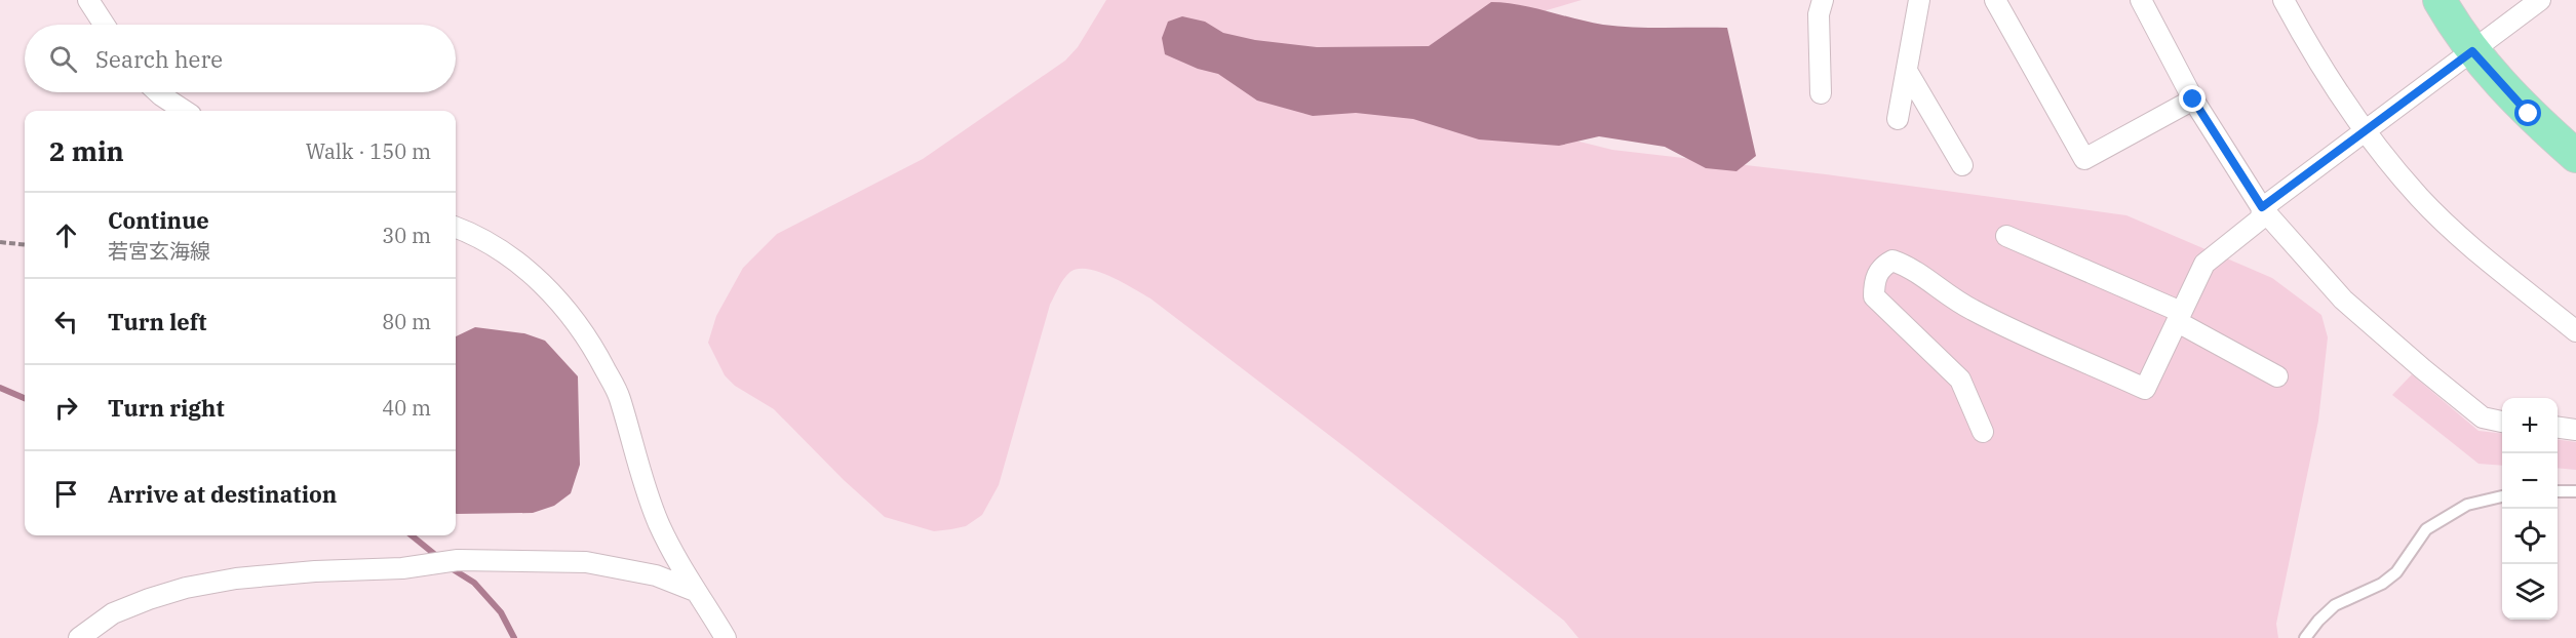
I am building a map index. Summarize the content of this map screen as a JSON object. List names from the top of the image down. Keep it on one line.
{"page":{"search":"Search here","heading":["2 min","Walk · 150 m"],"list":[["Continue","若宮玄海線","30 m"],["Turn left","80 m"],["Turn right","40 m"],"Arrive at destination"],"map_buttons":["+","−"]}}
